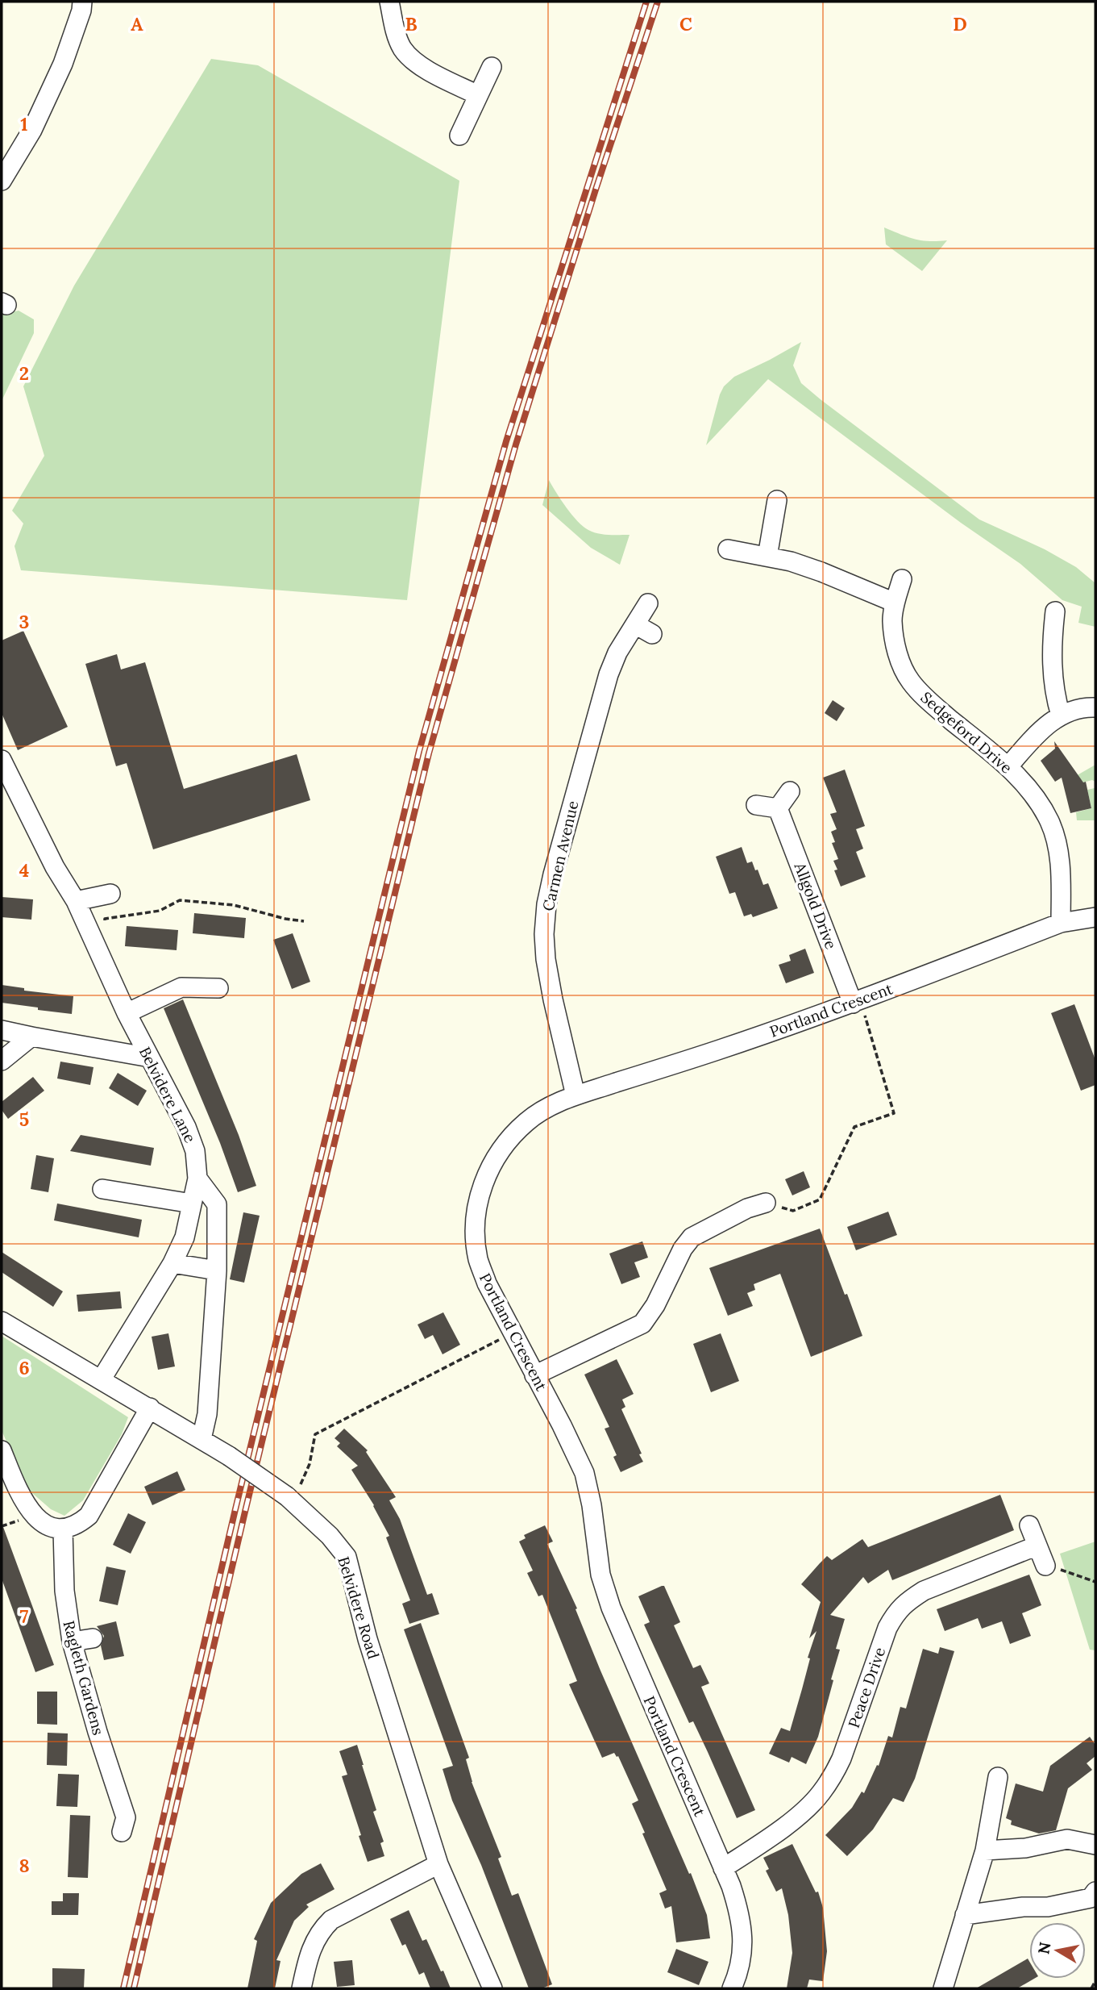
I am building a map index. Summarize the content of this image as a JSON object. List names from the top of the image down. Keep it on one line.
{"streets":{"street":["Sedgeford Drive","Carmen Avenue","Allgold Drive","Portland Crescent","Belvidere Lane","Belvidere Road","Ragleth Gardens","Peace Drive"]},"crossings":[["Sedgeford Drive","Portland Crescent"],["Carmen Avenue","Portland Crescent"],["Allgold Drive","Portland Crescent"],["Portland Crescent","Peace Drive"],["Belvidere Lane","Belvidere Road"]],"north":"left","grid":{"columns":["A","B","C","D"],"rows":["1","2","3","4","5","6","7","8"]}}
